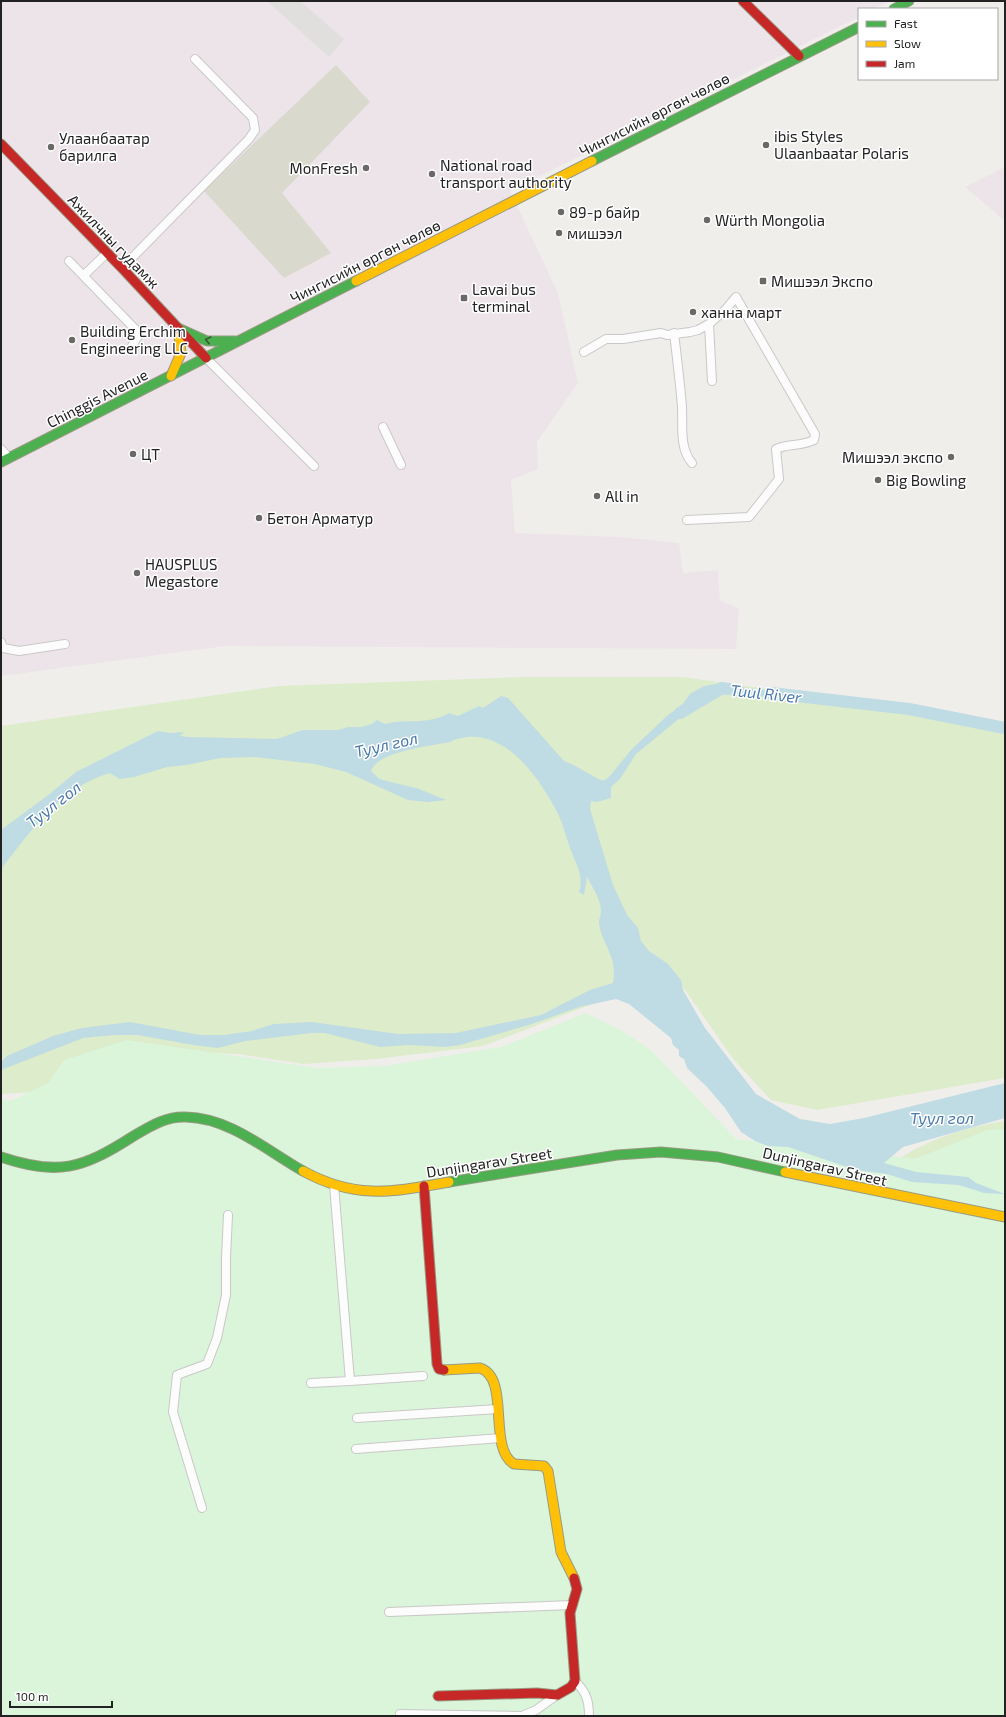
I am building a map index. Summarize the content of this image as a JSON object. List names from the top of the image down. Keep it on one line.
{"streets":{"main road":["Чингисийн өргөн чөлөө","Ажилчны гудамж","Chinggis Avenue","Dunjingarav Street"]},"crossings":[["Чингисийн өргөн чөлөө","Ажилчны гудамж"],["Чингисийн өргөн чөлөө","Chinggis Avenue"],["Ажилчны гудамж","Chinggis Avenue"]],"water":["Tuul River","Туул гол"],"places":{"other":["ibis Styles Ulaanbaatar Polaris","Улаанбаатар барилга","MonFresh","National road transport authority","89-р байр","Würth Mongolia","мишээл","ханна март","Building Erchim Engineering LLC","ЦТ","Мишээл экспо","Big Bowling","All in","Бетон Арматур","HAUSPLUS Megastore"],"transit":["Мишээл Экспо","Lavai bus terminal"]},"legend":["Fast","Slow","Jam"],"scale_bar":"100 m"}
